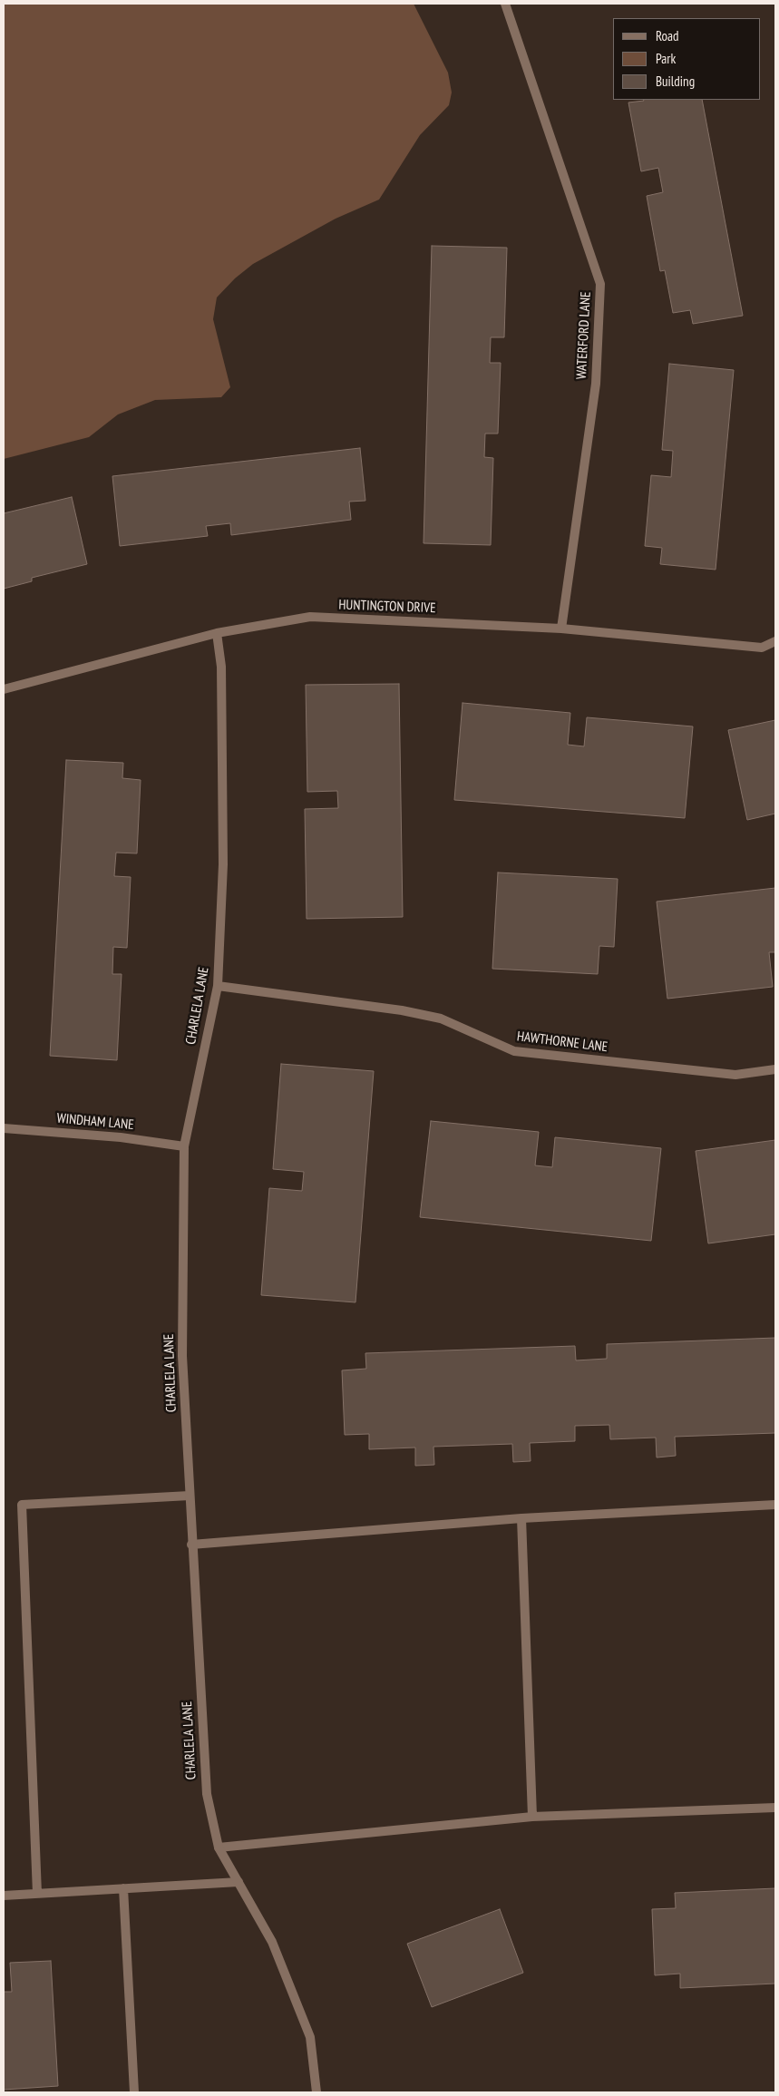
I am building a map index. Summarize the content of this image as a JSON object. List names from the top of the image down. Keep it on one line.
{"streets":{"street":["WATERFORD LANE","HUNTINGTON DRIVE","CHARLELA LANE","HAWTHORNE LANE","WINDHAM LANE"]},"crossings":[["WATERFORD LANE","HUNTINGTON DRIVE"],["HUNTINGTON DRIVE","CHARLELA LANE"],["CHARLELA LANE","HAWTHORNE LANE"],["CHARLELA LANE","WINDHAM LANE"]],"legend":["Road","Park","Building"]}
